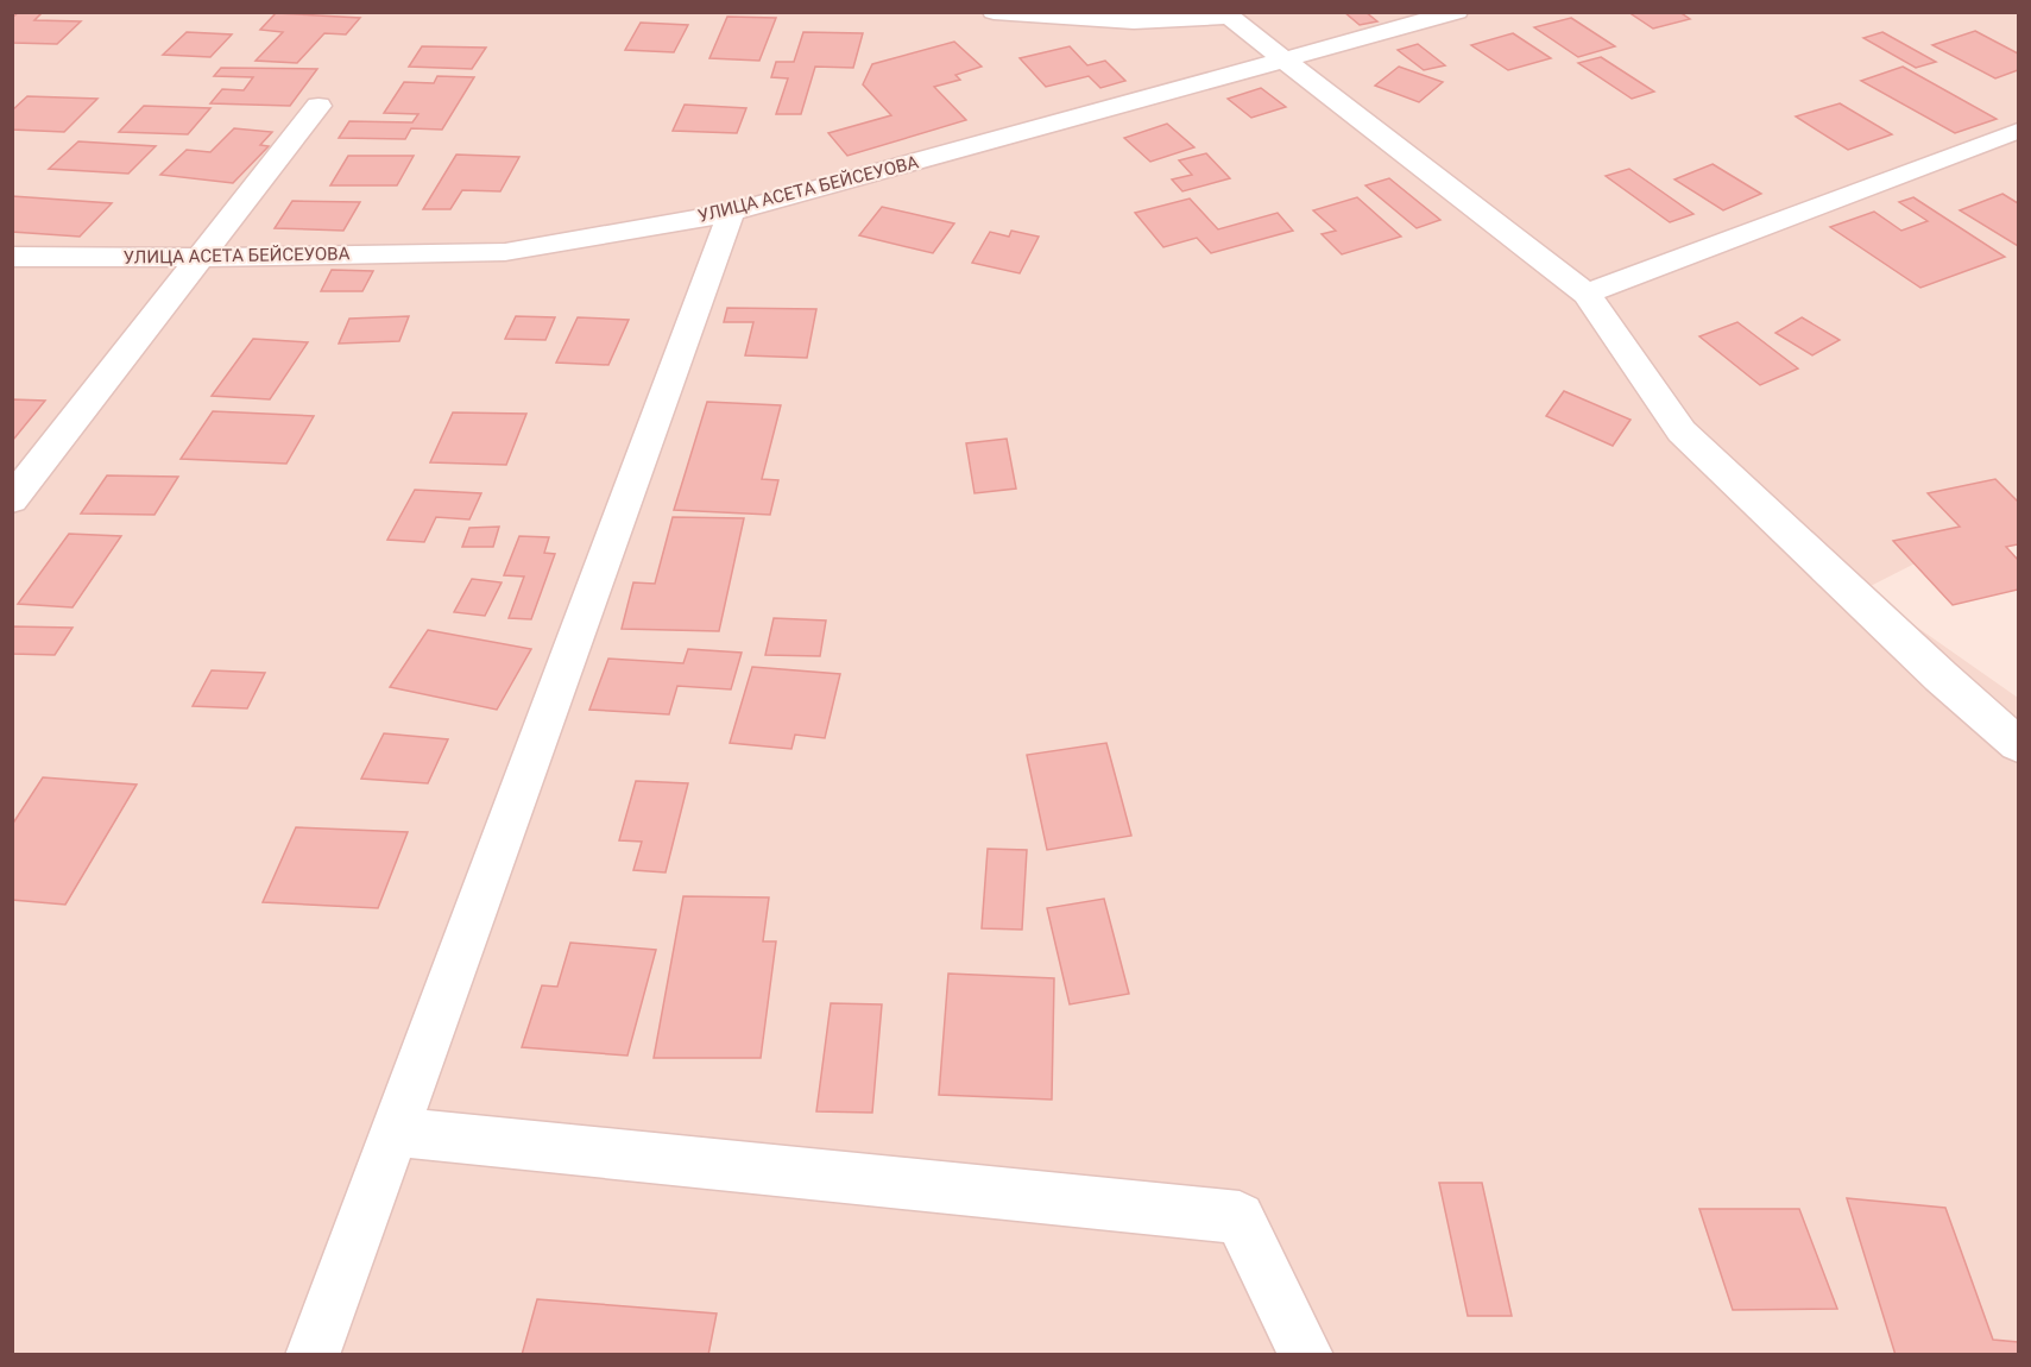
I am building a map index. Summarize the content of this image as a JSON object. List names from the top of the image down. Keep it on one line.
{"streets":{"street":["УЛИЦА АСЕТА БЕЙСЕУОВА"]}}
